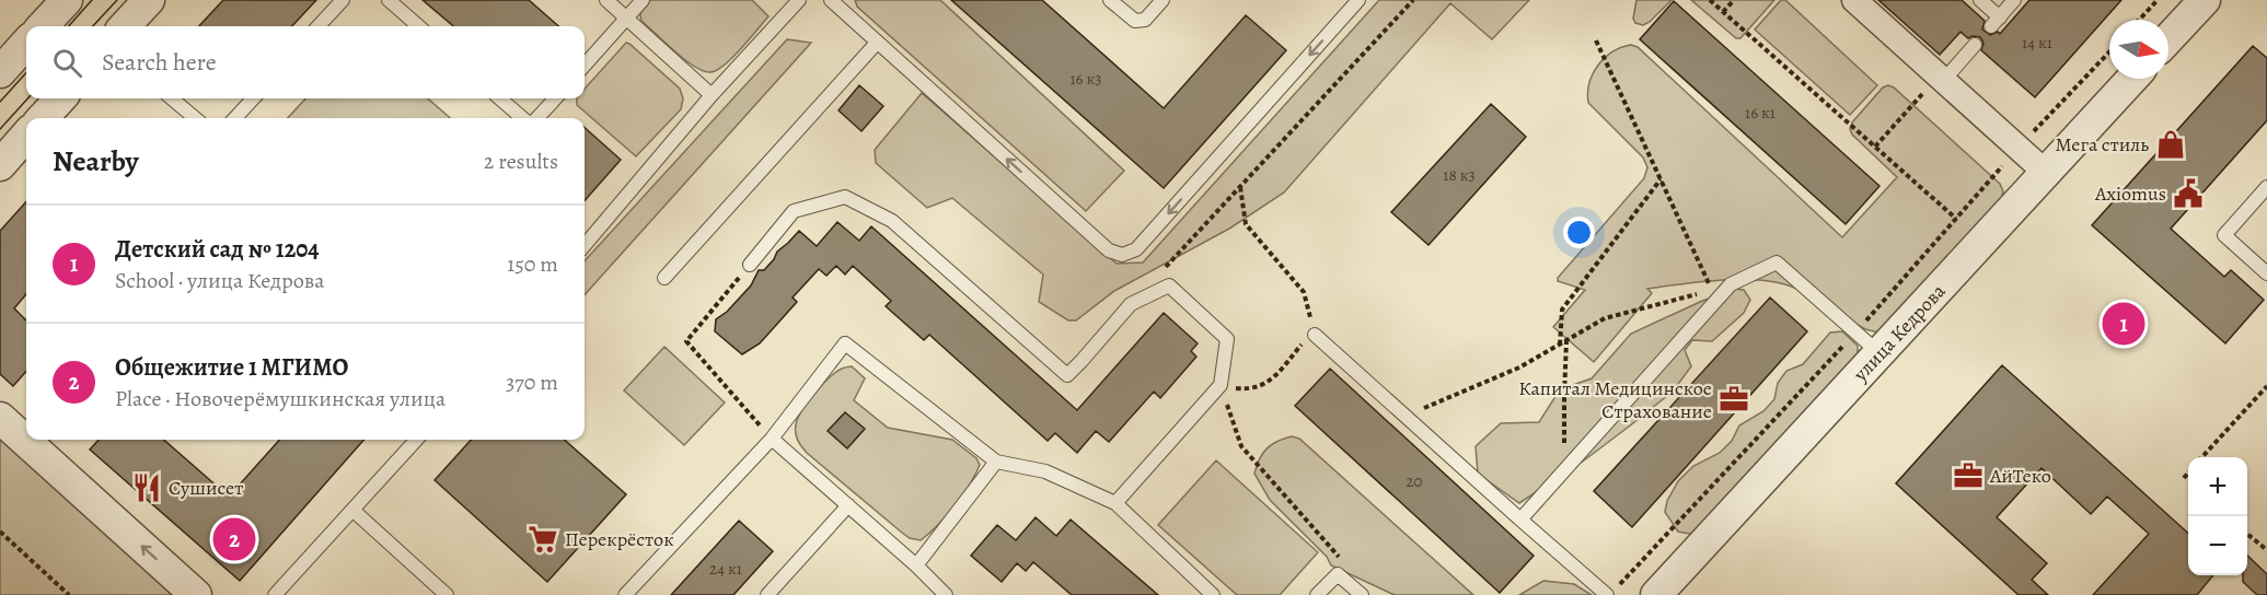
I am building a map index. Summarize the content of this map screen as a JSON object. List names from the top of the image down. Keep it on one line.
{"streets":{"street":["улица Кедрова"]},"places":{"shop":["Мега стиль"],"public building":["Axiomus"],"office":["Капитал Медицинское Страхование","АйТеко"],"restaurant":["Сушисет"],"supermarket":["Перекрёсток"]},"house_numbers":["14 к1","16 к3","16 к1","18 к3","20","24 к1"],"north":"right","page":{"search":"Search here","heading":["Nearby","2 results"],"list":[{"mark":"1","name":"Детский сад № 1204","note":"School · улица Кедрова","value":"150 m"},{"mark":"2","name":"Общежитие 1 МГИМО","note":"Place · Новочерёмушкинская улица","value":"370 m"}],"pins":["1","2"],"map_buttons":["+","−"]}}
